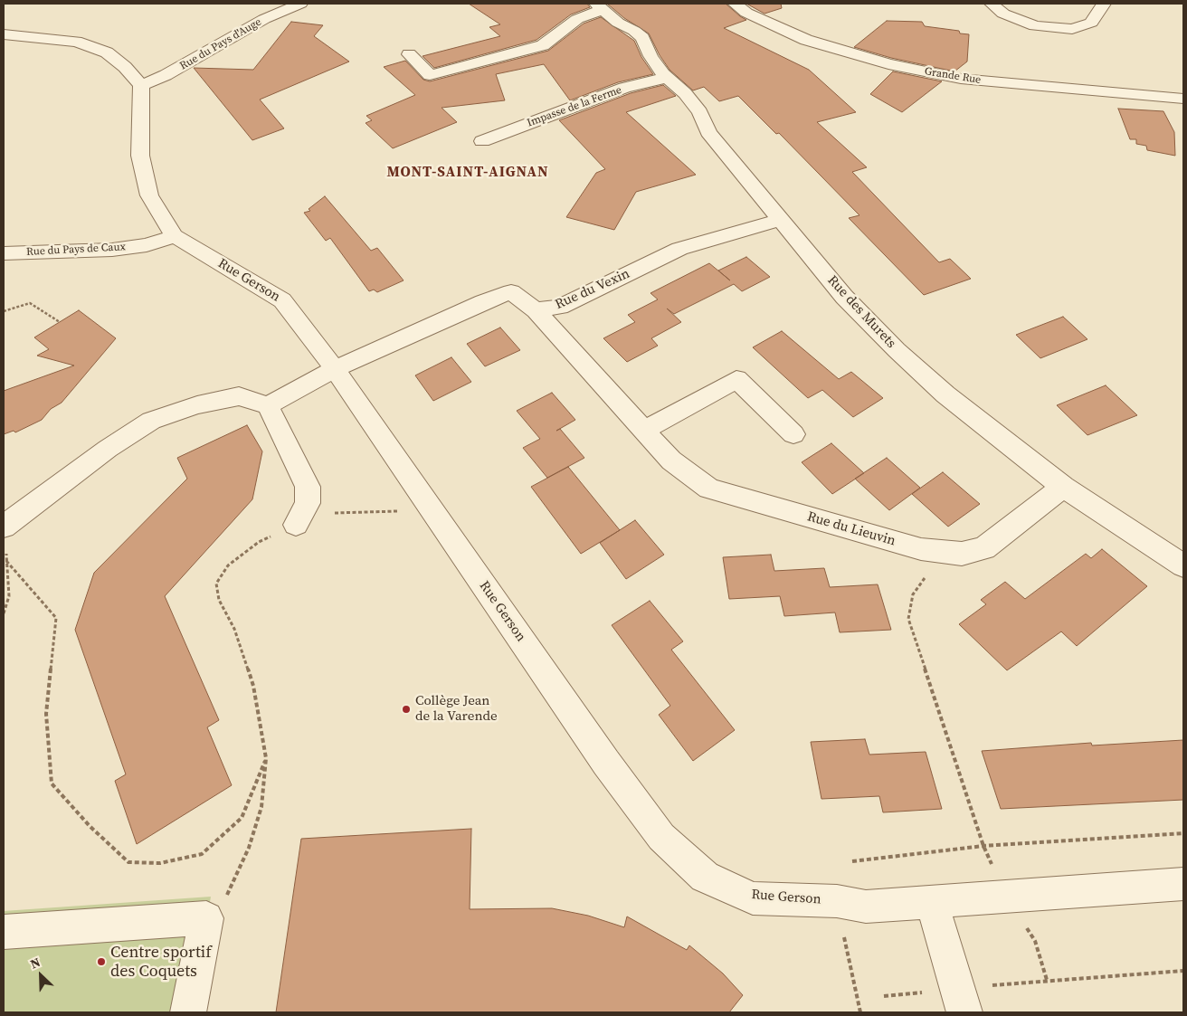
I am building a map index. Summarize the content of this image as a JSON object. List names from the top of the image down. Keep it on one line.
{"streets":{"street":["Rue du Pays d'Auge","Grande Rue","Impasse de la Ferme","Rue du Pays de Caux","Rue Gerson","Rue du Vexin","Rue des Murets","Rue du Lieuvin"]},"crossings":[["Rue du Pays d'Auge","Rue Gerson"],["Impasse de la Ferme","Rue des Murets"],["Rue du Pays de Caux","Rue Gerson"],["Rue du Vexin","Rue des Murets"],["Rue du Vexin","Rue du Lieuvin"],["Rue des Murets","Rue du Lieuvin"]],"districts":["MONT-SAINT-AIGNAN"],"places":["Collège Jean de la Varende","Centre sportif des Coquets"],"north":"top left"}
